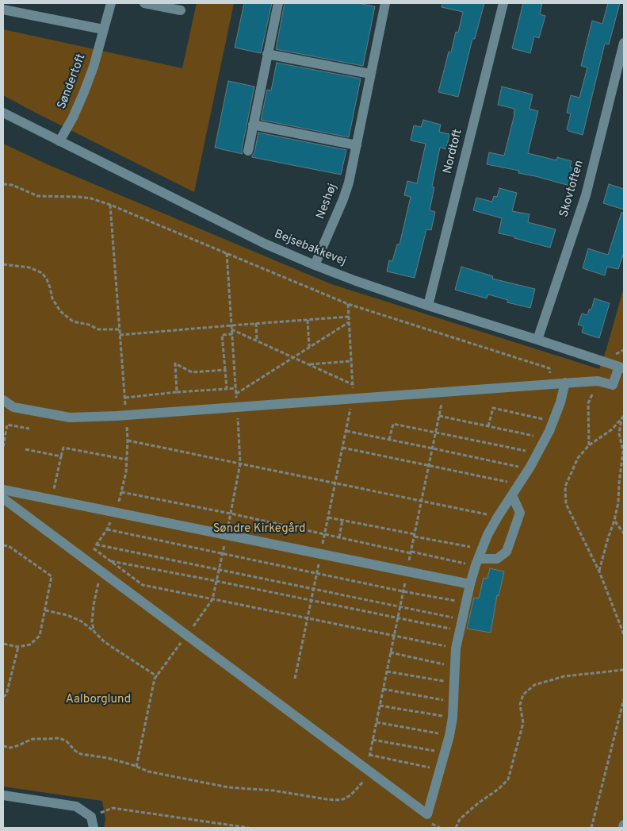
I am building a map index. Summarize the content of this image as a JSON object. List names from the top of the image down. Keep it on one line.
{"streets":{"street":["Søndertoft","Nordtoft","Skovtoften","Neshøj","Bejsebakkevej"]},"crossings":[["Søndertoft","Bejsebakkevej"],["Nordtoft","Bejsebakkevej"],["Skovtoften","Bejsebakkevej"],["Neshøj","Bejsebakkevej"]],"parks":["Søndre Kirkegård","Aalborglund"]}
